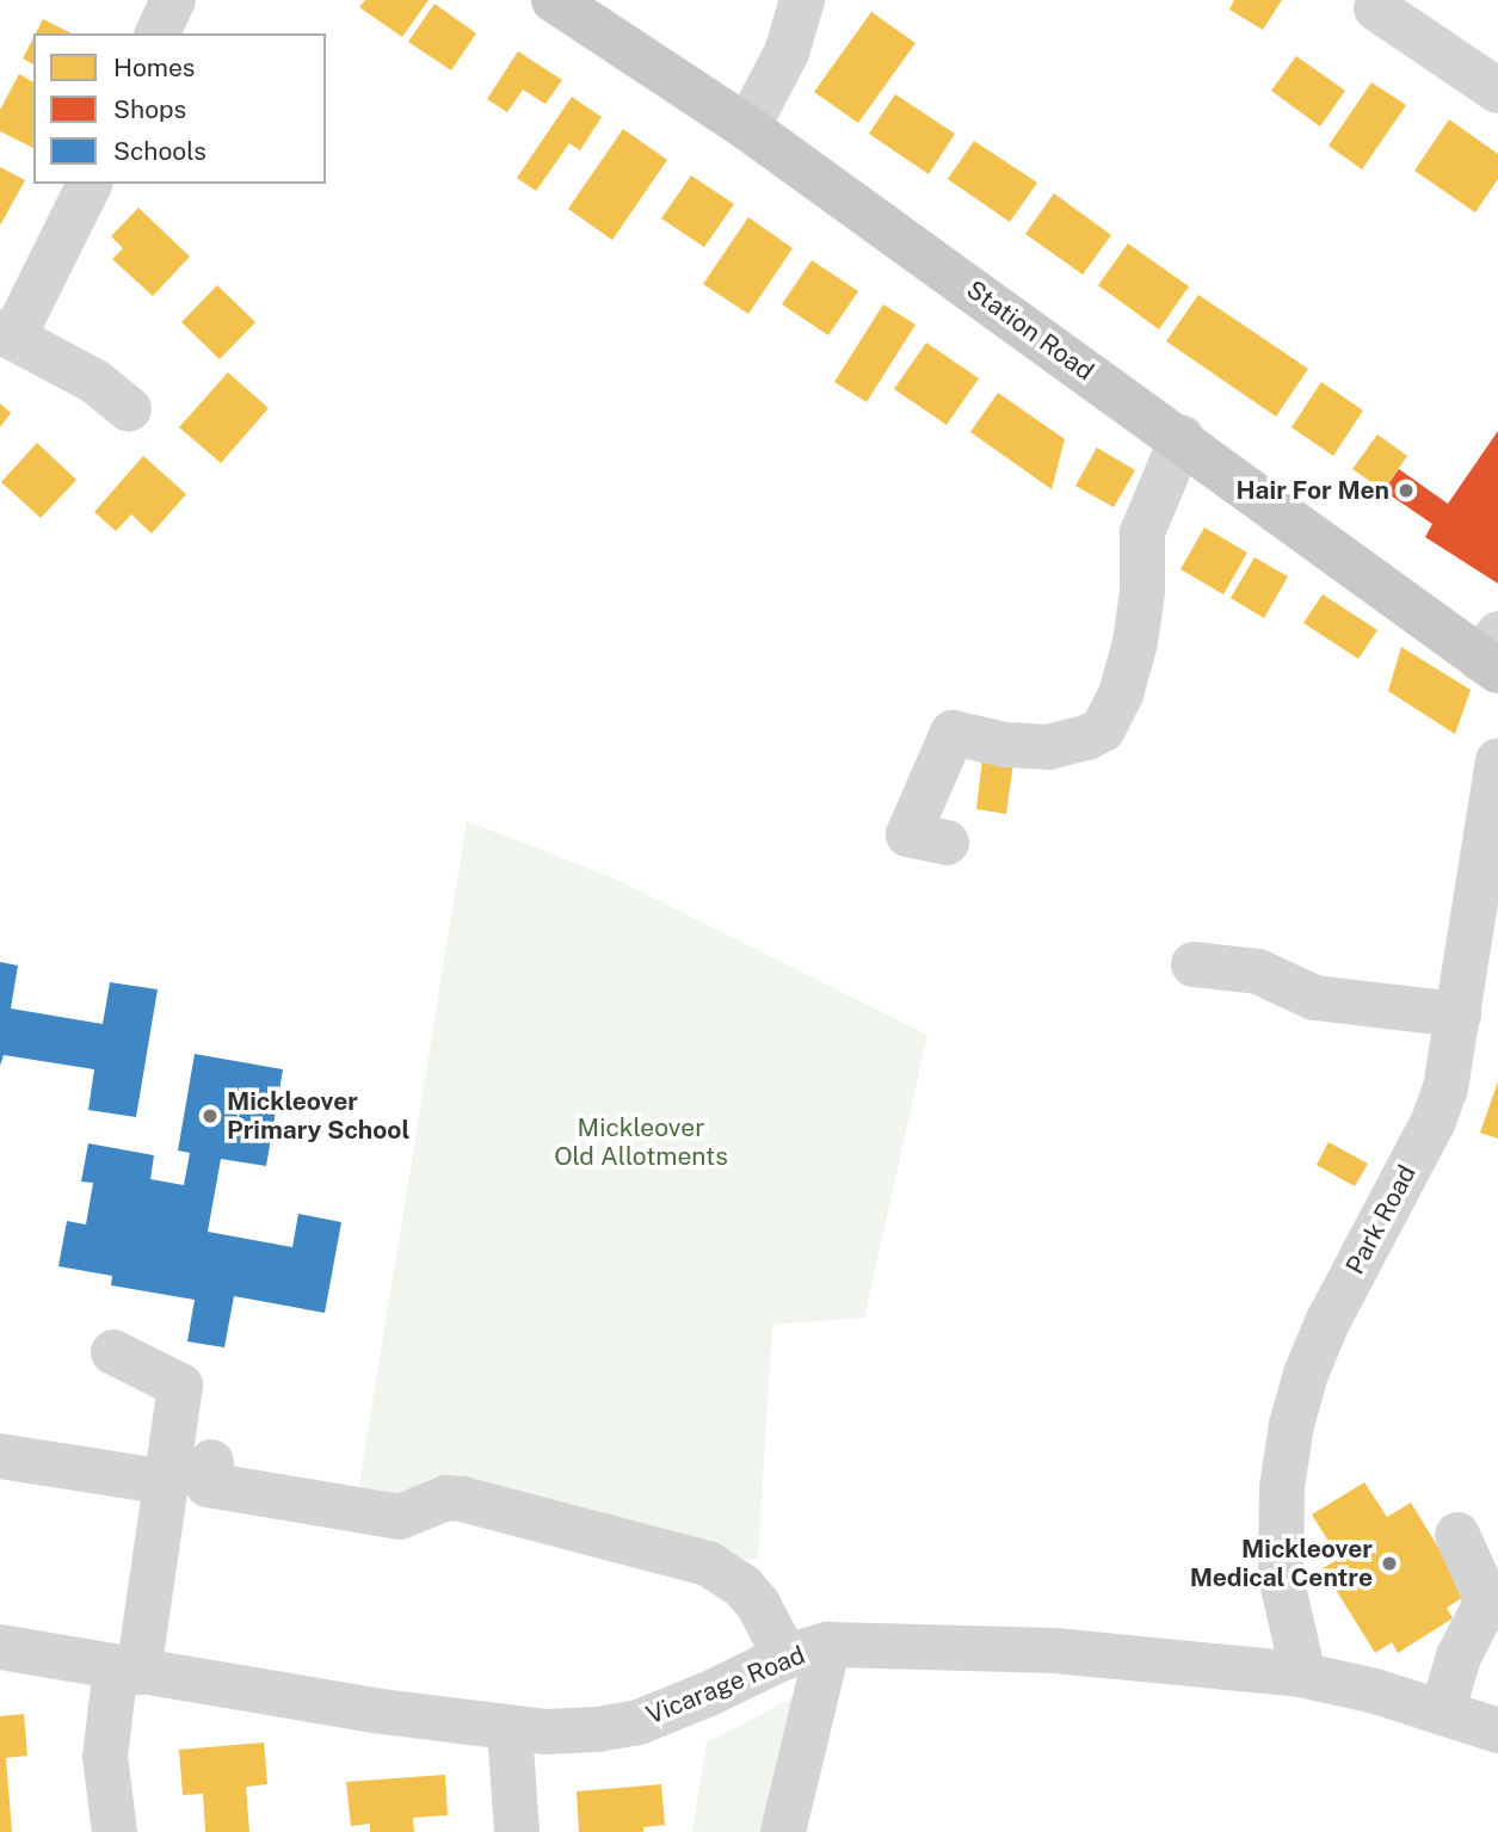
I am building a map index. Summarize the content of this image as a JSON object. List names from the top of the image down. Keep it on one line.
{"streets":{"main road":["Station Road"],"street":["Park Road","Vicarage Road"]},"crossings":[["Park Road","Vicarage Road"]],"parks":["Mickleover Old Allotments"],"places":["Hair For Men","Mickleover Primary School","Mickleover Medical Centre"],"legend":["Homes","Shops","Schools"]}
